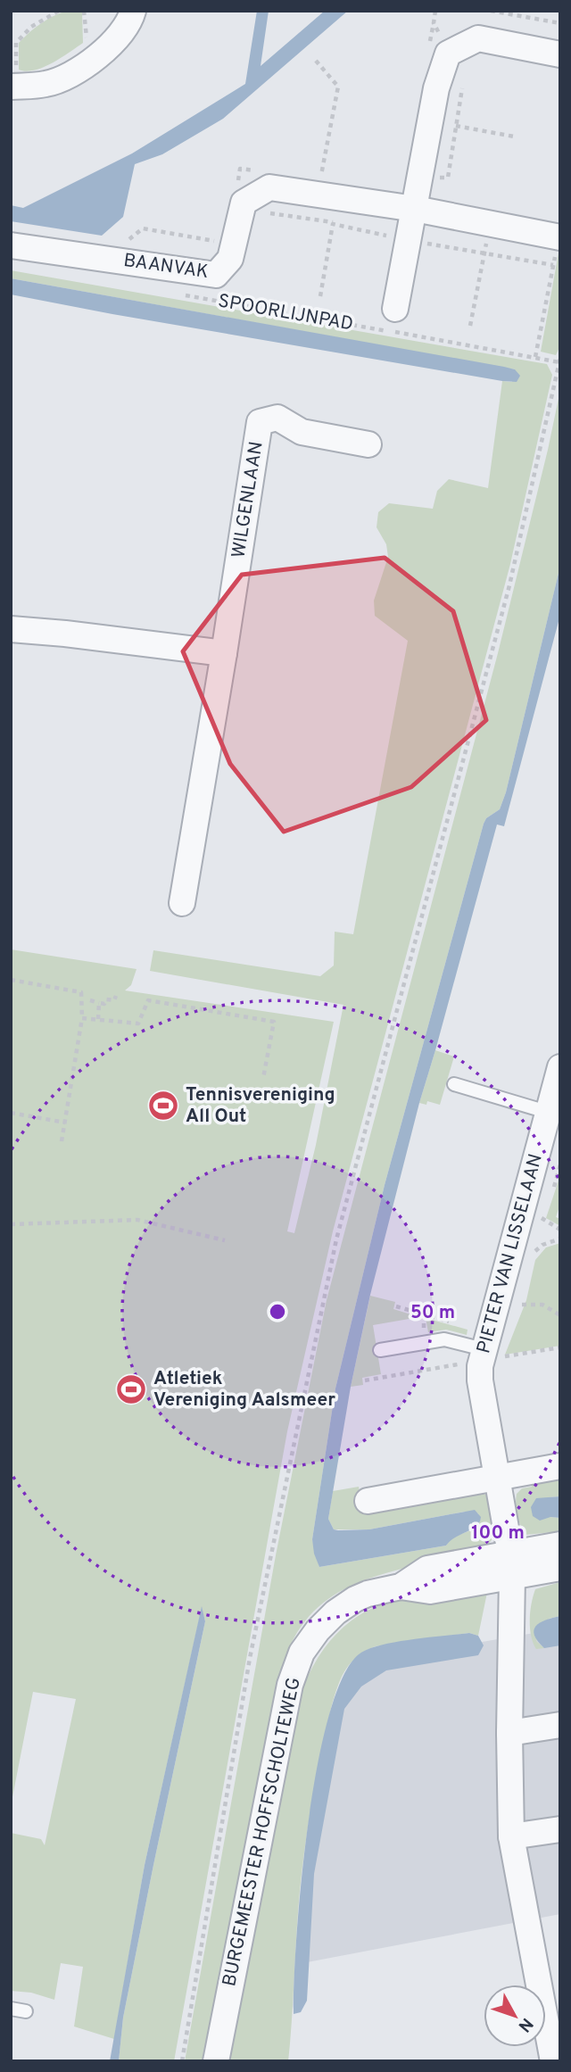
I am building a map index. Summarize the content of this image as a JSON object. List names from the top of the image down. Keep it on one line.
{"streets":{"street":["BAANVAK","WILGENLAAN","PIETER VAN LISSELAAN","BURGEMEESTER HOFFSCHOLTEWEG"],"path":["SPOORLIJNPAD"]},"crossings":[["PIETER VAN LISSELAAN","BURGEMEESTER HOFFSCHOLTEWEG"]],"places":{"sports":["Tennisvereniging All Out","Atletiek Vereniging Aalsmeer"]},"north":"bottom right","rings":["50 m","100 m"]}
